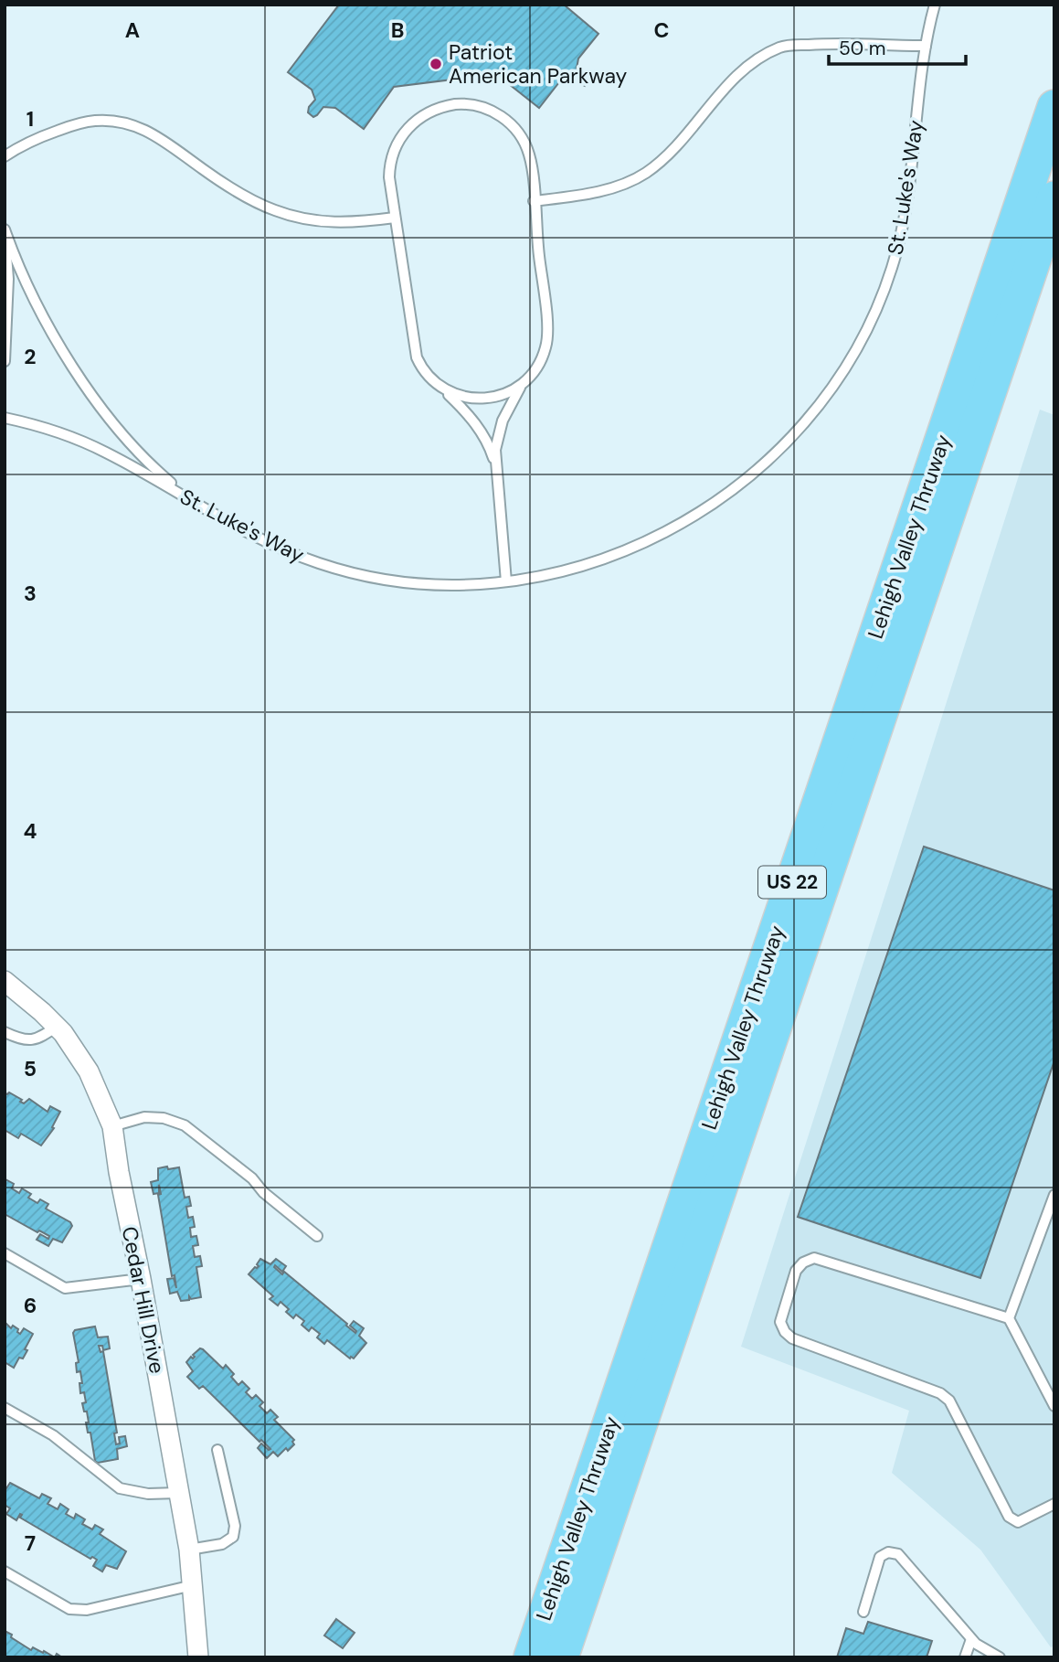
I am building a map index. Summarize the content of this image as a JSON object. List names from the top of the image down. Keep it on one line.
{"streets":{"highway":["Lehigh Valley Thruway","US 22"],"street":["Cedar Hill Drive"],"lane":["St. Luke's Way"]},"places":["Patriot American Parkway"],"scale_bar":"50 m","grid":{"columns":["A","B","C"],"rows":["1","2","3","4","5","6","7"]}}
